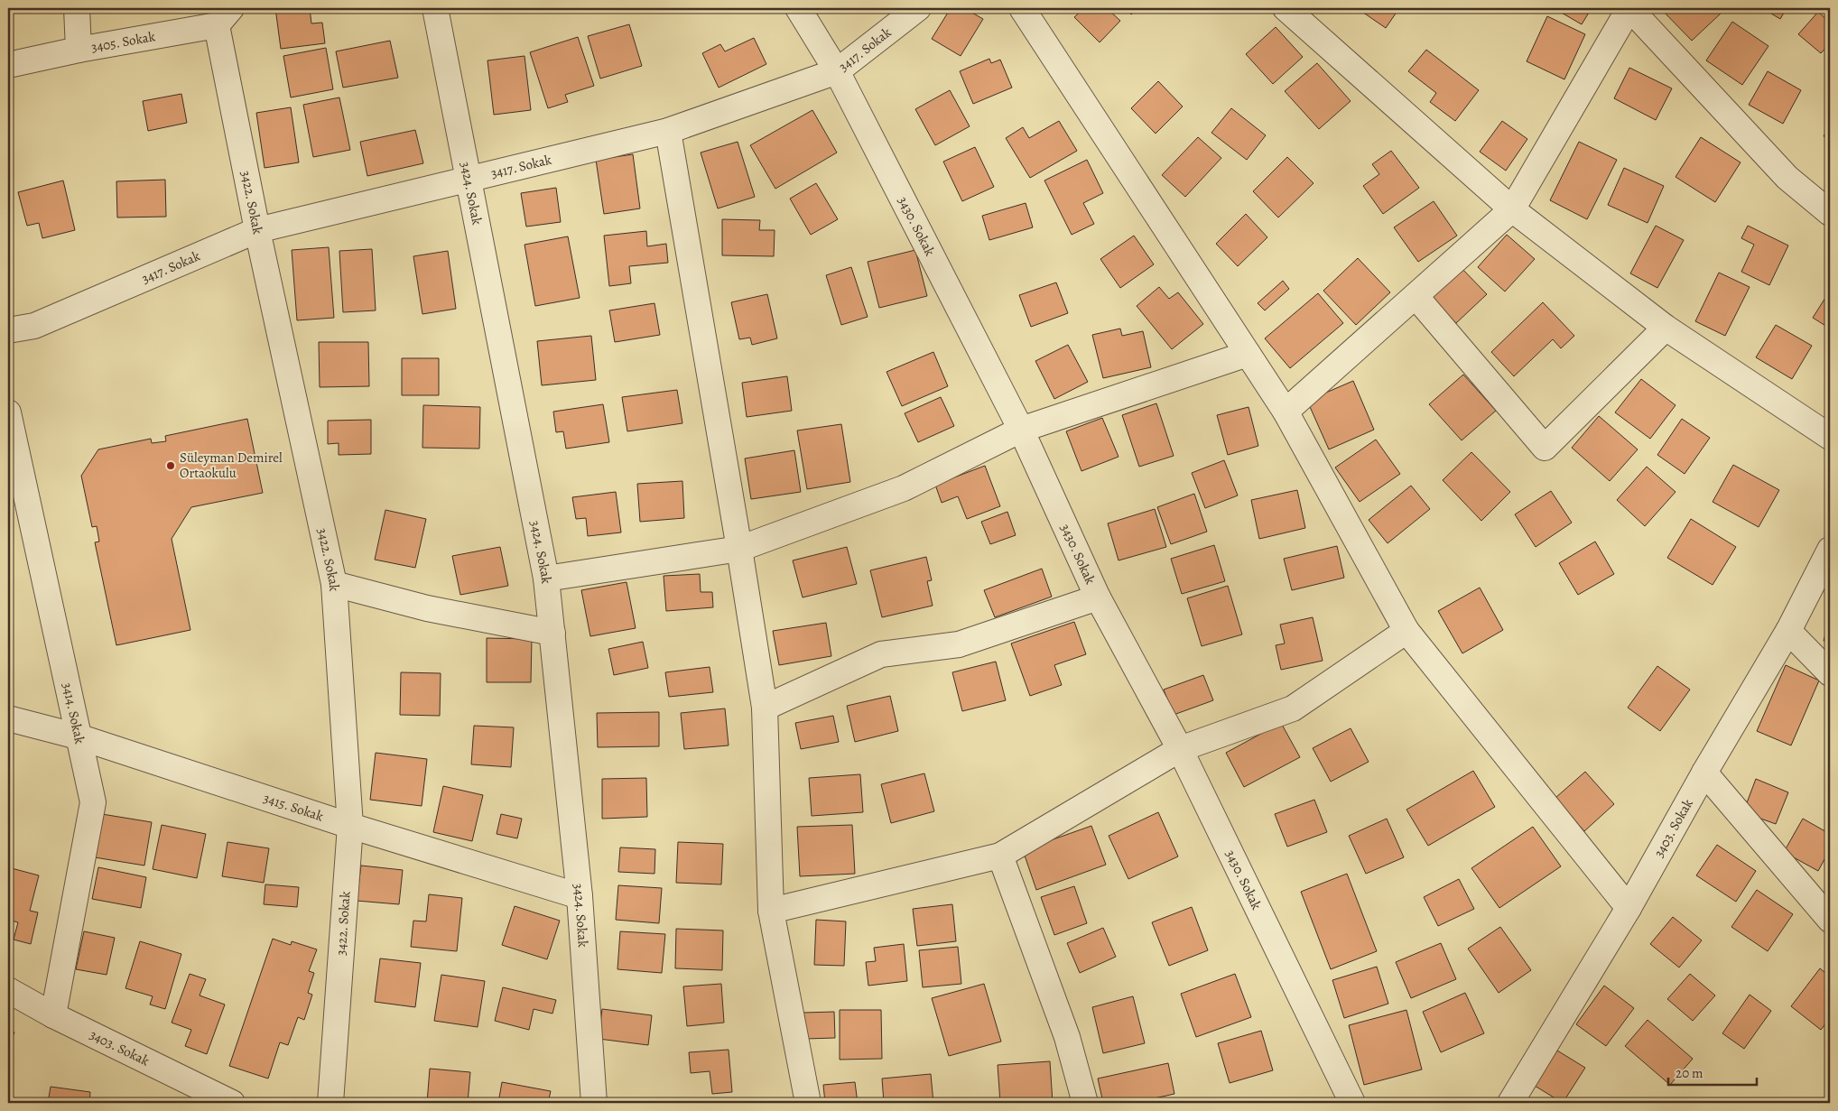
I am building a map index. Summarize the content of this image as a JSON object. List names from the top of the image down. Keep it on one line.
{"streets":{"street":["3405. Sokak","3417. Sokak","3424. Sokak","3422. Sokak","3430. Sokak","3414. Sokak","3415. Sokak","3403. Sokak"]},"crossings":[["3405. Sokak","3422. Sokak"],["3417. Sokak","3424. Sokak"],["3417. Sokak","3422. Sokak"],["3417. Sokak","3430. Sokak"],["3424. Sokak","3415. Sokak"],["3422. Sokak","3415. Sokak"],["3414. Sokak","3415. Sokak"],["3414. Sokak","3403. Sokak"]],"places":["Süleyman Demirel Ortaokulu"],"scale_bar":"20 m"}
